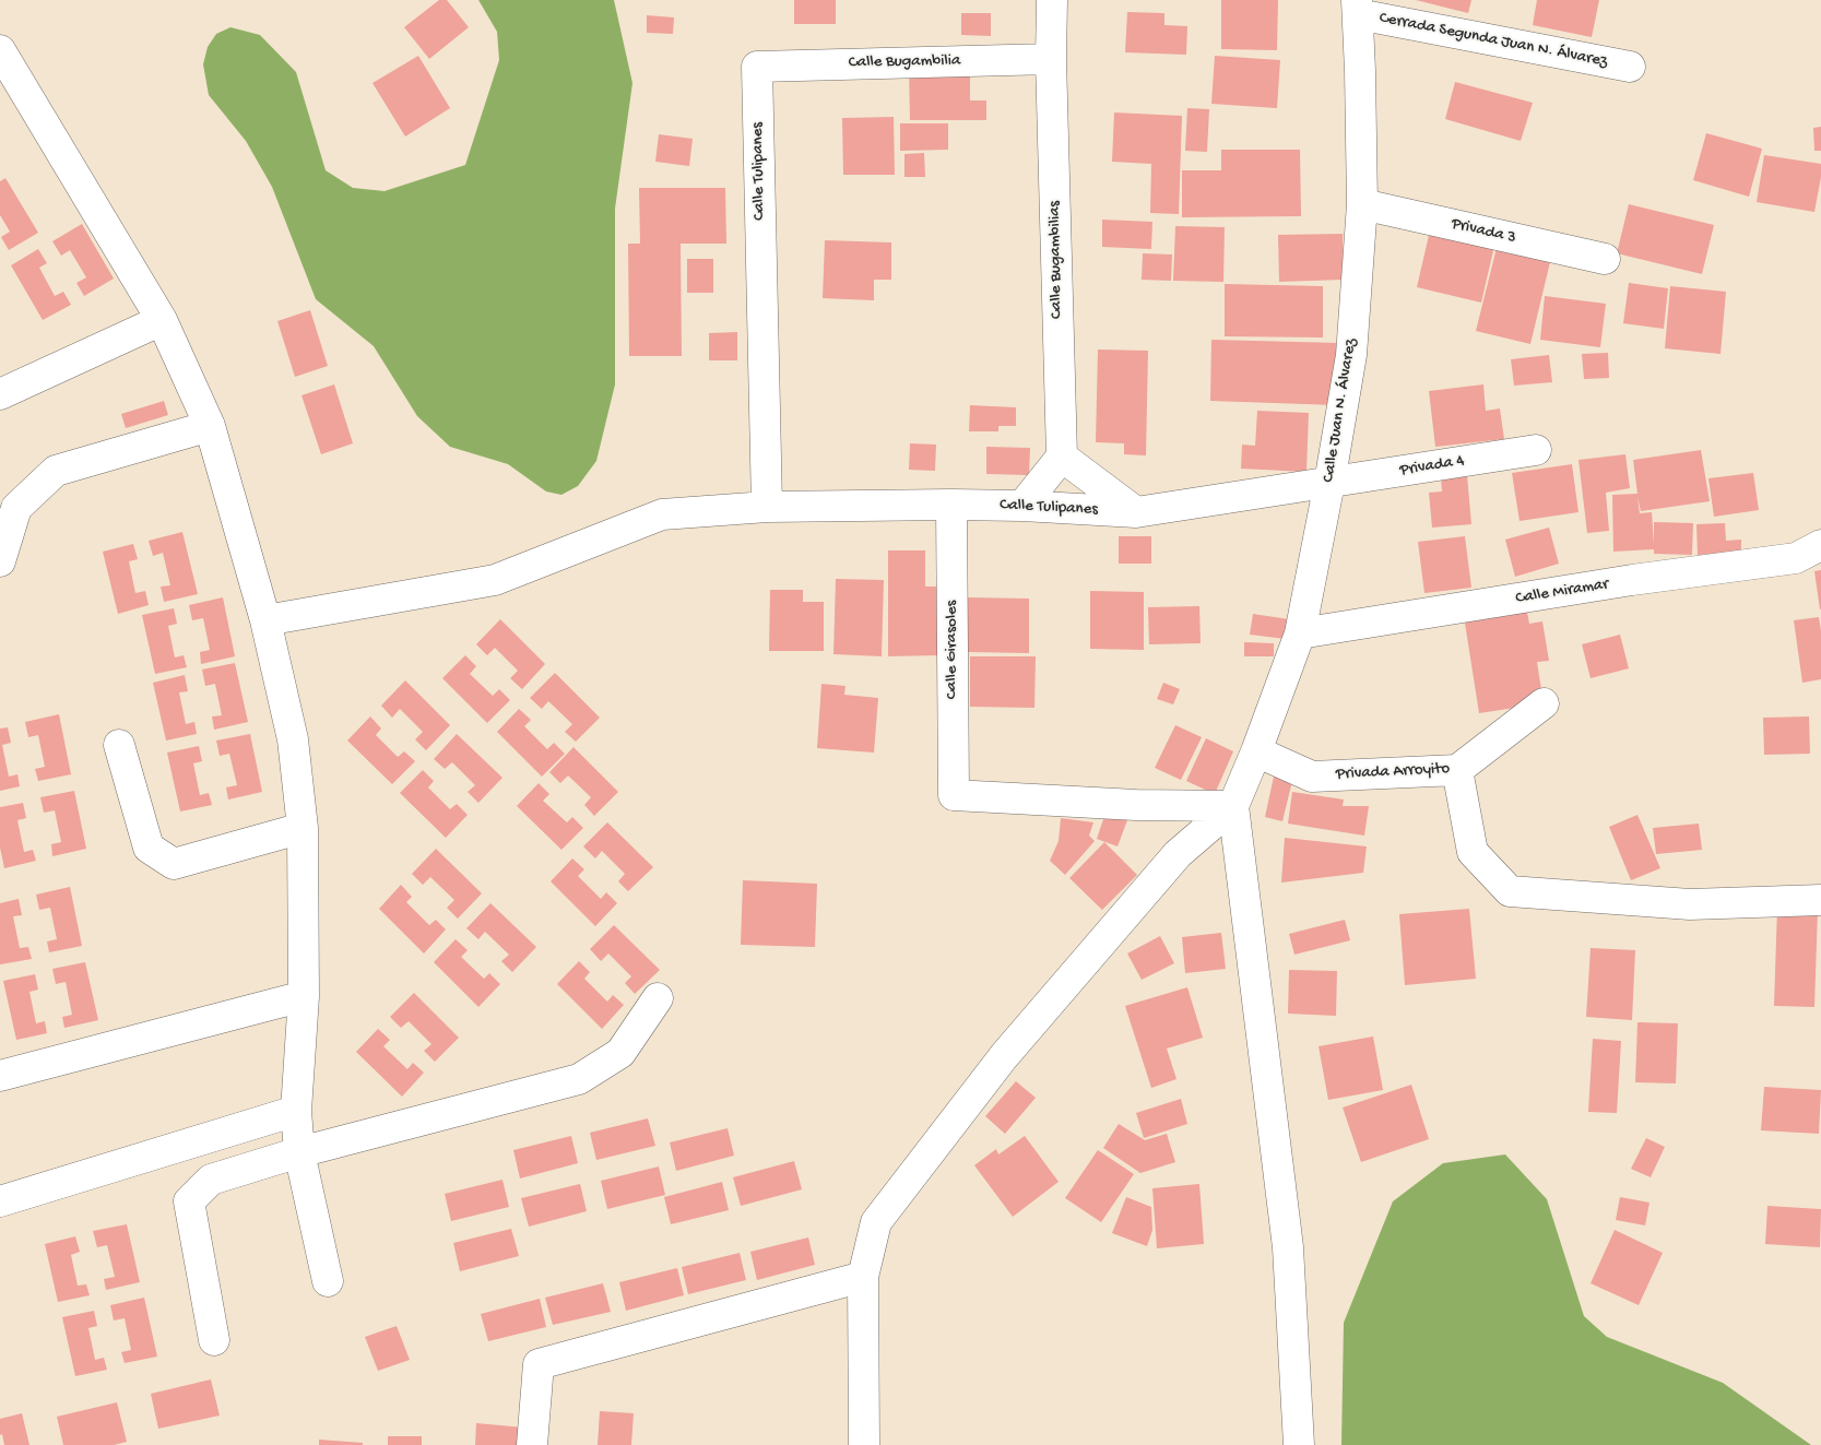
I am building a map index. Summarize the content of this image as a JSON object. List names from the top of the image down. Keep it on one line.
{"streets":{"street":["Cerrada Segunda Juan N. Álvarez","Calle Bugambilia","Calle Tulipanes","Privada 3","Calle Bugambilias","Calle Juan N. Álvarez","Privada 4","Calle Miramar","Calle Girasoles","Privada Arroyito"]},"crossings":[["Cerrada Segunda Juan N. Álvarez","Calle Juan N. Álvarez"],["Calle Bugambilia","Calle Tulipanes"],["Calle Bugambilia","Calle Bugambilias"],["Calle Tulipanes","Calle Juan N. Álvarez"],["Calle Tulipanes","Privada 4"],["Calle Tulipanes","Calle Girasoles"],["Privada 3","Calle Juan N. Álvarez"],["Calle Juan N. Álvarez","Privada 4"],["Calle Juan N. Álvarez","Calle Miramar"],["Calle Juan N. Álvarez","Calle Girasoles"],["Calle Juan N. Álvarez","Privada Arroyito"]]}
